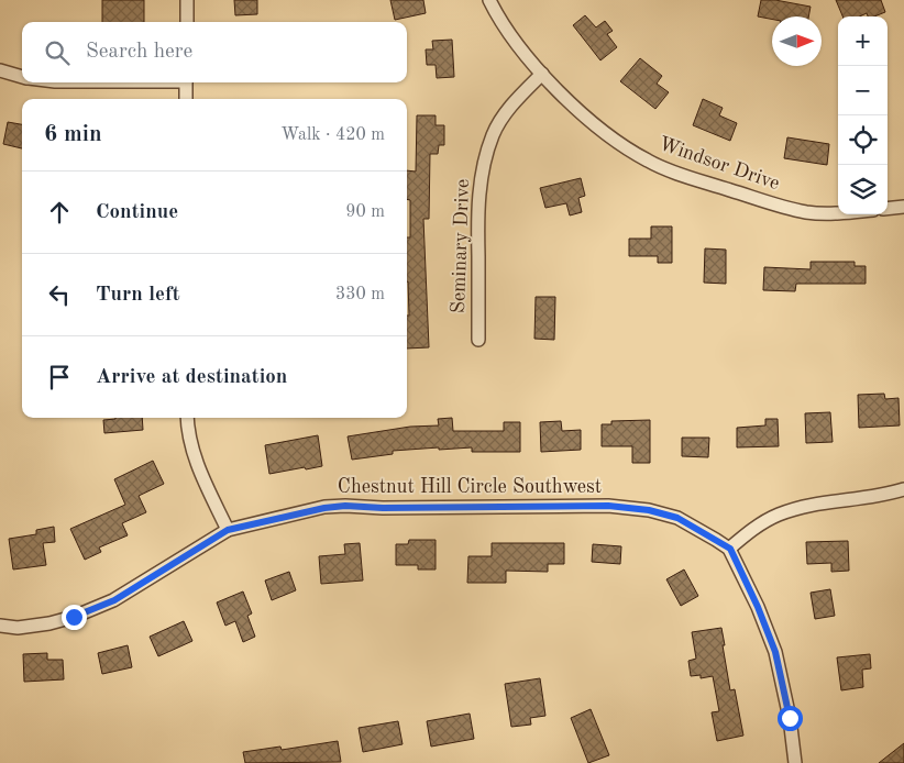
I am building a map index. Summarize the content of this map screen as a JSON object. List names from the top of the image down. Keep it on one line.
{"streets":{"street":["Windsor Drive","Seminary Drive","Chestnut Hill Circle Southwest"]},"crossings":[["Windsor Drive","Seminary Drive"]],"north":"right","page":{"map_buttons":["+","−"],"search":"Search here","heading":["6 min","Walk · 420 m"],"list":[["Continue","90 m"],["Turn left","330 m"],"Arrive at destination"]}}
